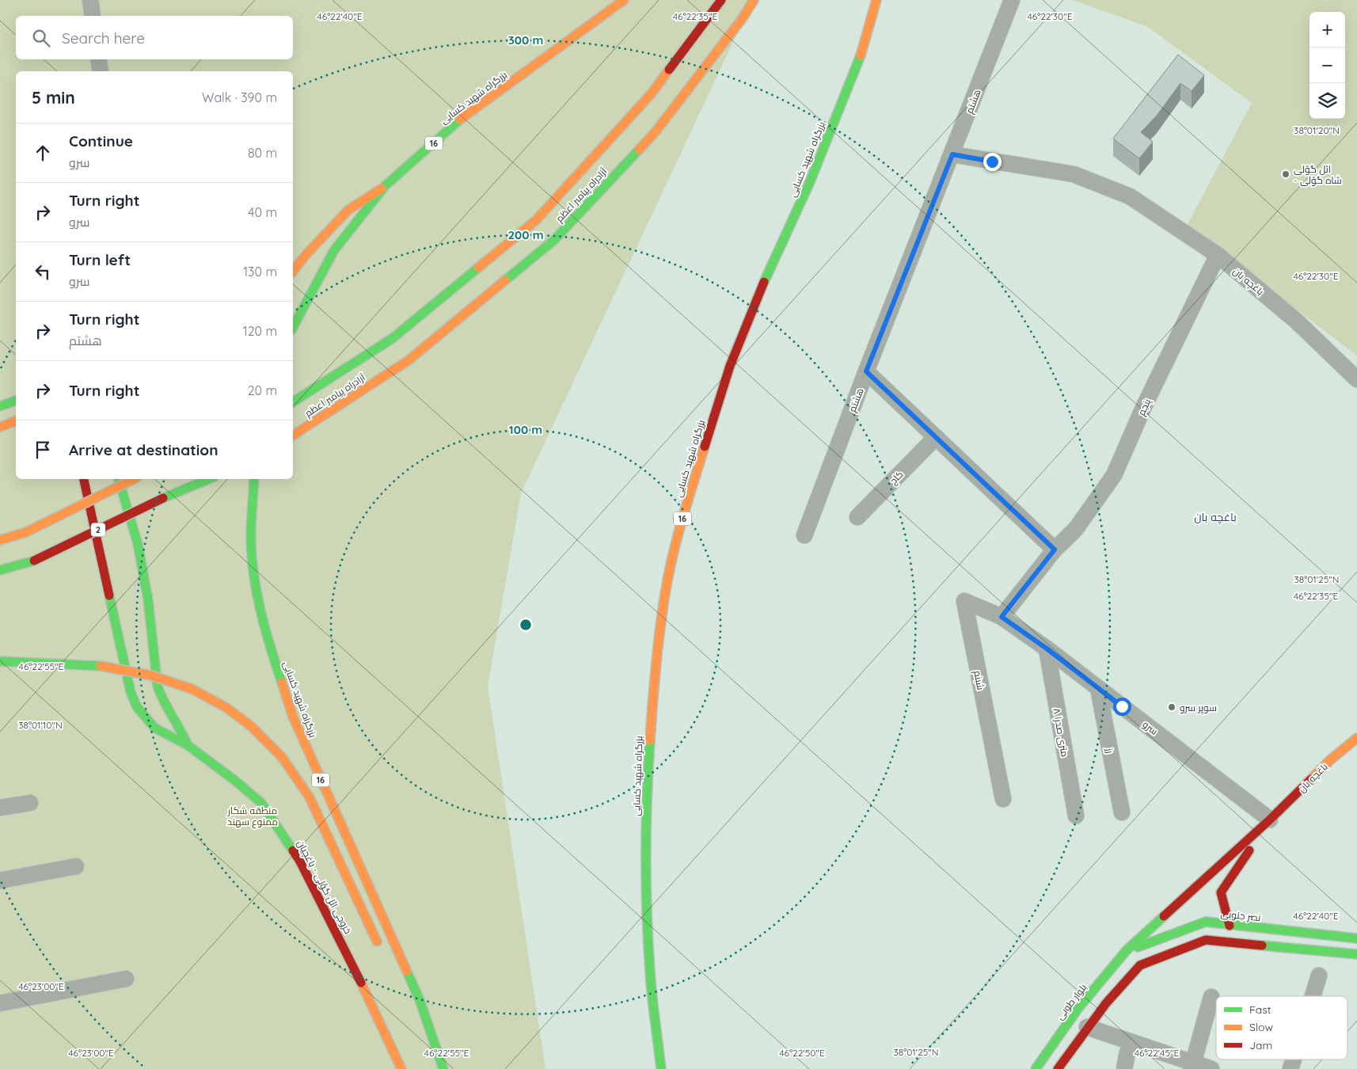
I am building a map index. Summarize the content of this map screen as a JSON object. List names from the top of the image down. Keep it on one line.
{"streets":{"main road":["بزرگراه شهید کسایی","16","آزادراه پیامبر اعظم","باغچه بان","2","خروجی ائل گؤلی - یاغچیان","نصر جنوبی","بلوار طوبی"],"street":["هشتم","پنجم","کاج","شبنم","سرو","۸ متری صدرا","رز"]},"crossings":[["هشتم","باغچه بان"],["باغچه بان","پنجم"],["باغچه بان","سرو"],["باغچه بان","بلوار طوبی"],["شبنم","سرو"],["سرو","۸ متری صدرا"],["سرو","رز"],["سرو","بلوار طوبی"],["نصر جنوبی","بلوار طوبی"]],"districts":["باغچه بان"],"parks":["منطقه شکار ممنوع سهند"],"places":["ائل گؤلی - شاه گؤلی","سوپر سرو"],"legend":["Fast","Slow","Jam"],"page":{"map_buttons":["+","−"],"search":"Search here","heading":["5 min","Walk · 390 m"],"list":[["Continue","سرو","80 m"],["Turn right","سرو","40 m"],["Turn left","سرو","130 m"],["Turn right","هشتم","120 m"],["Turn right","20 m"],"Arrive at destination"]},"coordinates":["46°22'40\"E","46°22'35\"E","46°22'30\"E","38°01'20\"N","38°01'25\"N","46°22'55\"E","38°01'10\"N","46°23'00\"E","46°22'50\"E","46°22'45\"E"],"rings":["300 m","200 m","100 m"]}
